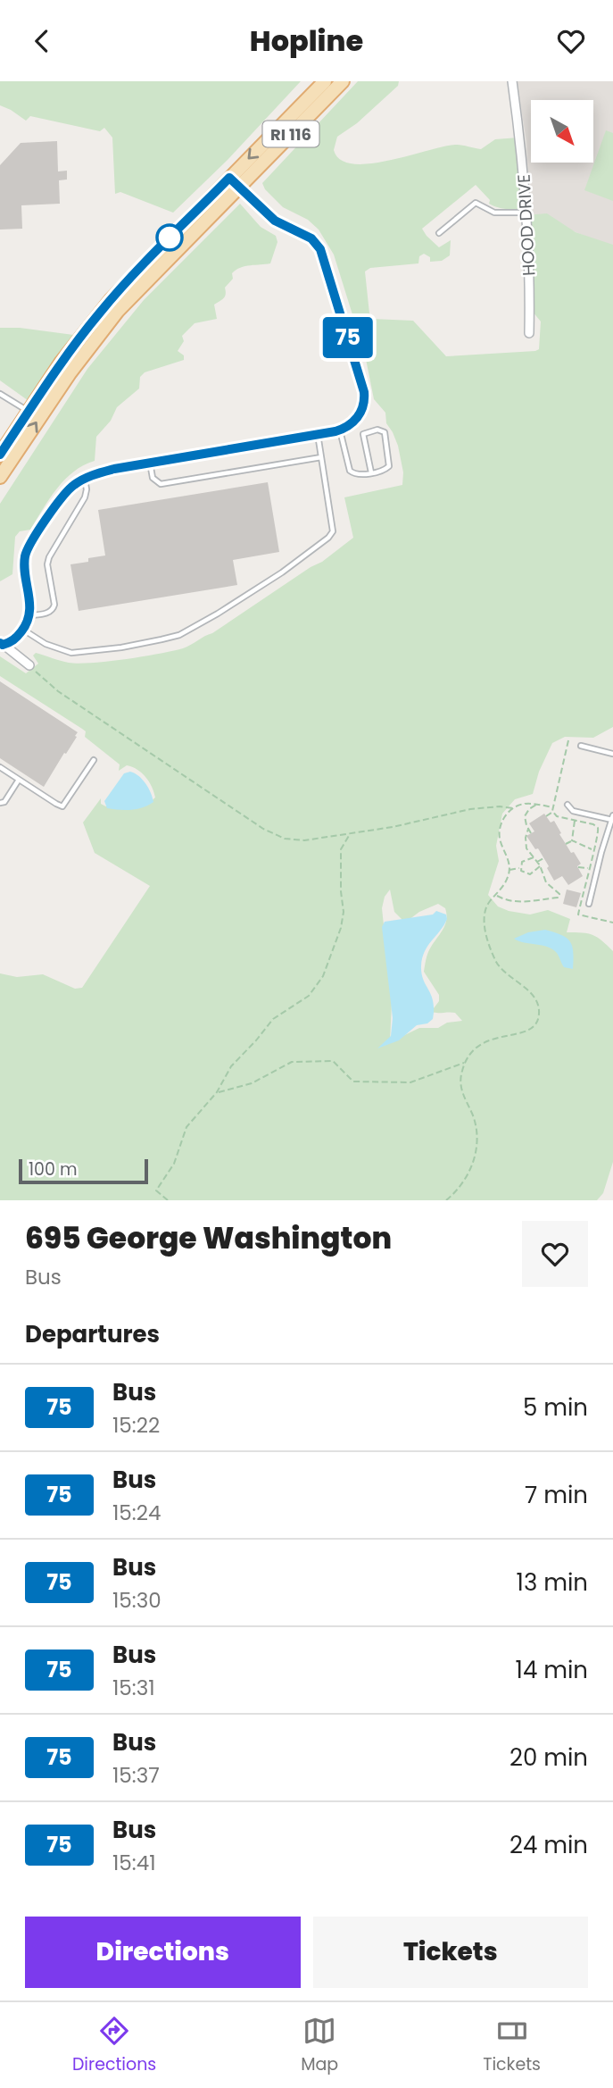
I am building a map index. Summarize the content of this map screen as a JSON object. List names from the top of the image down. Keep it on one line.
{"streets":{"main road":["RI 116"],"street":["HOOD DRIVE"]},"lines":["bus line 75"],"scale_bar":"100 m","north":"bottom right","page":{"header":"Hopline","on_map":"75","scale":"100 m","heading":[["695 George Washington","Bus"],"Departures"],"list":[{"mark":"75","name":"Bus","note":"15:22","value":"5 min"},{"mark":"75","name":"Bus","note":"15:24","value":"7 min"},{"mark":"75","name":"Bus","note":"15:30","value":"13 min"},{"mark":"75","name":"Bus","note":"15:31","value":"14 min"},{"mark":"75","name":"Bus","note":"15:37","value":"20 min"},{"mark":"75","name":"Bus","note":"15:41","value":"24 min"}],"buttons":["Directions","Tickets"],"tabs":["Directions","Map","Tickets"]}}
